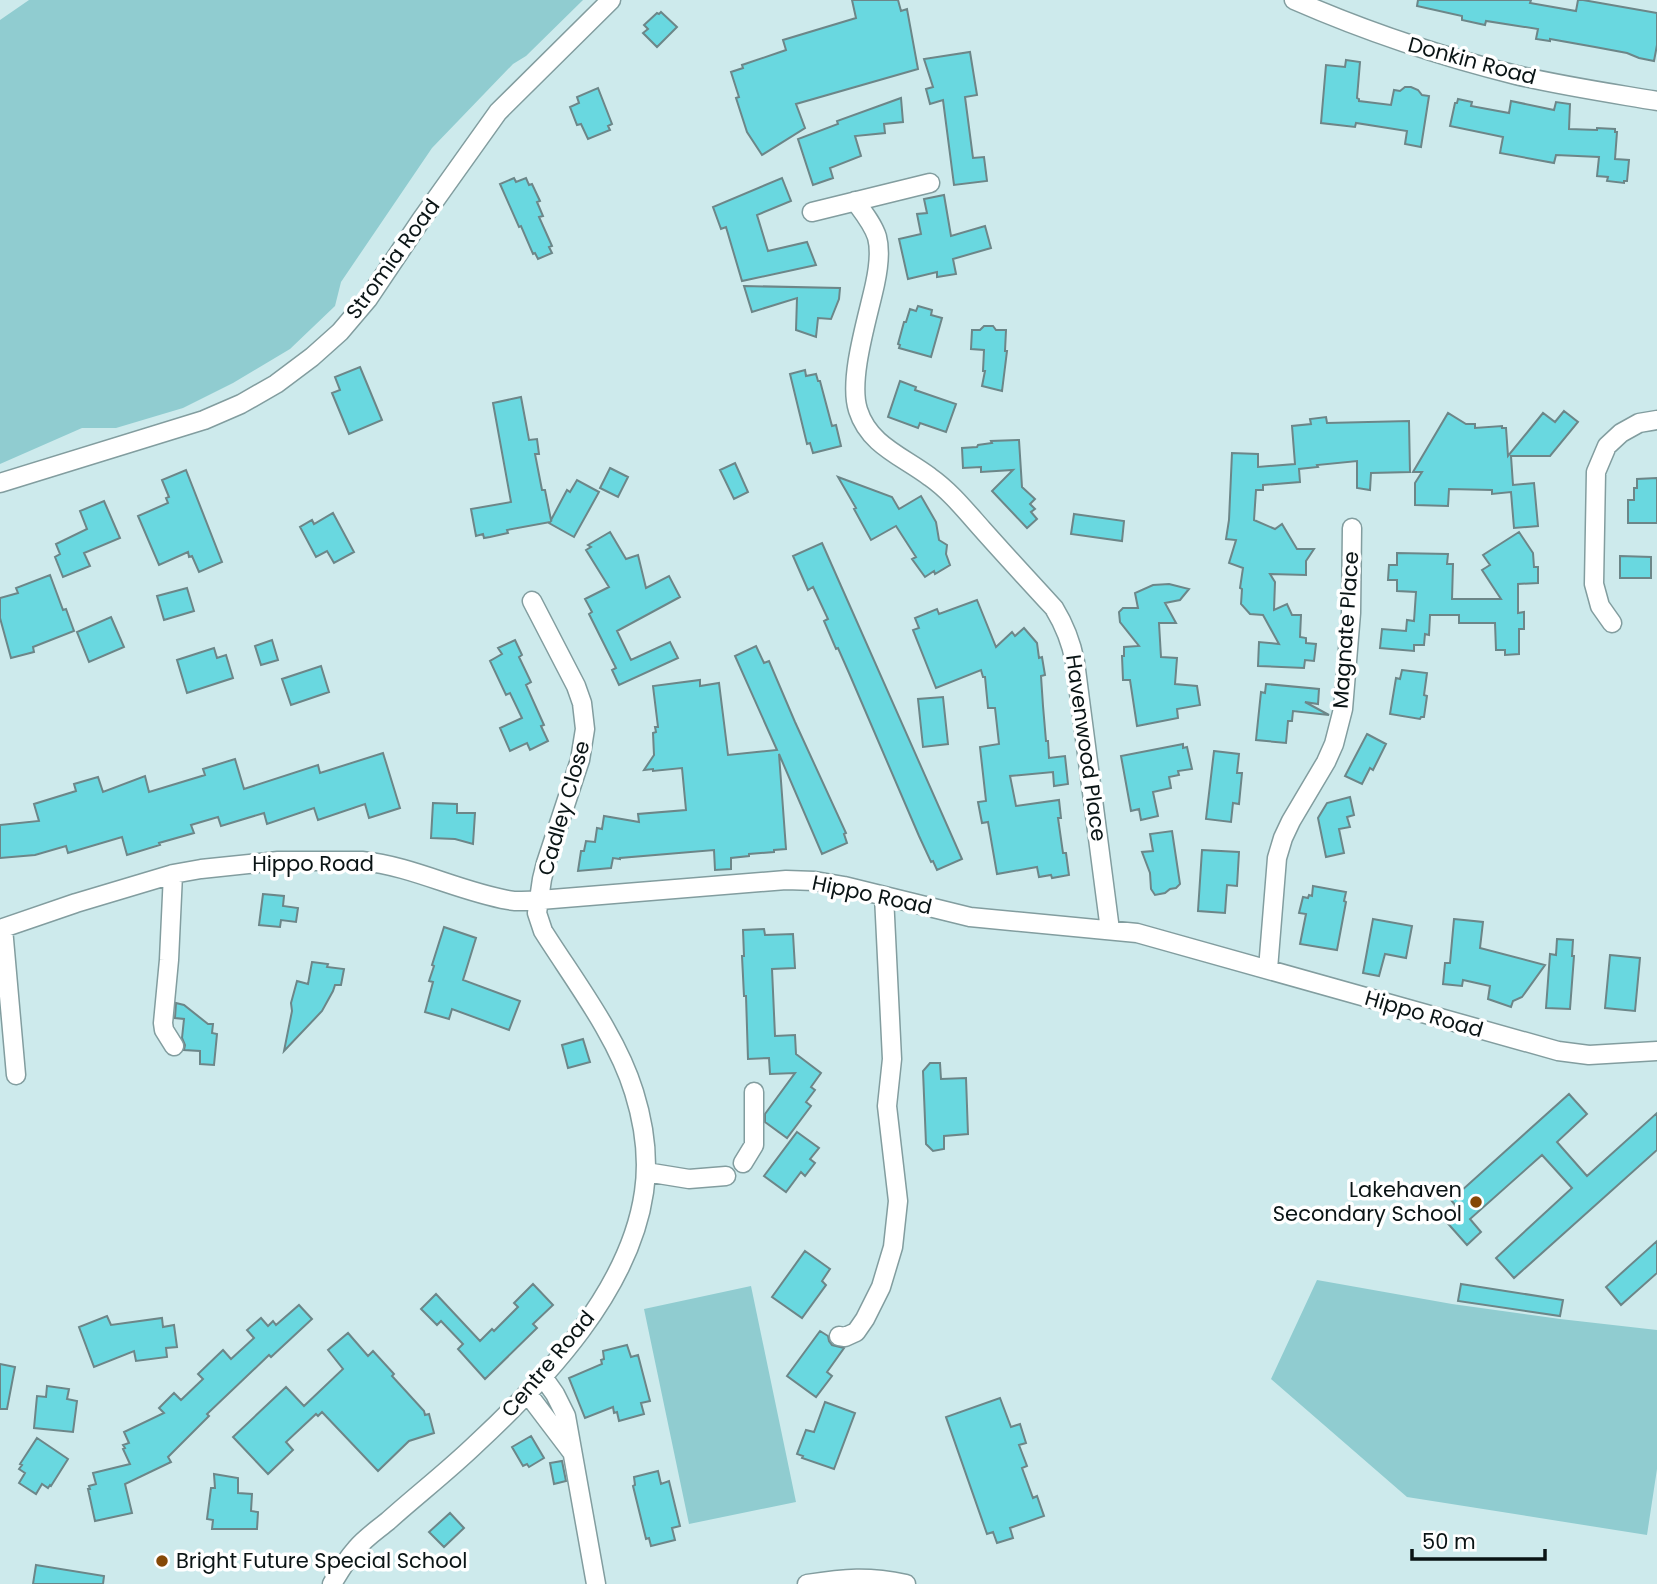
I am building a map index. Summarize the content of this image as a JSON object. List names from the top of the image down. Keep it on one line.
{"streets":{"street":["Donkin Road","Stromia Road","Magnate Place","Havenwood Place","Cadley Close","Hippo Road","Centre Road"]},"crossings":[["Magnate Place","Hippo Road"],["Havenwood Place","Hippo Road"],["Cadley Close","Hippo Road"],["Cadley Close","Centre Road"],["Hippo Road","Centre Road"]],"places":["Lakehaven Secondary School","Bright Future Special School"],"scale_bar":"50 m"}
